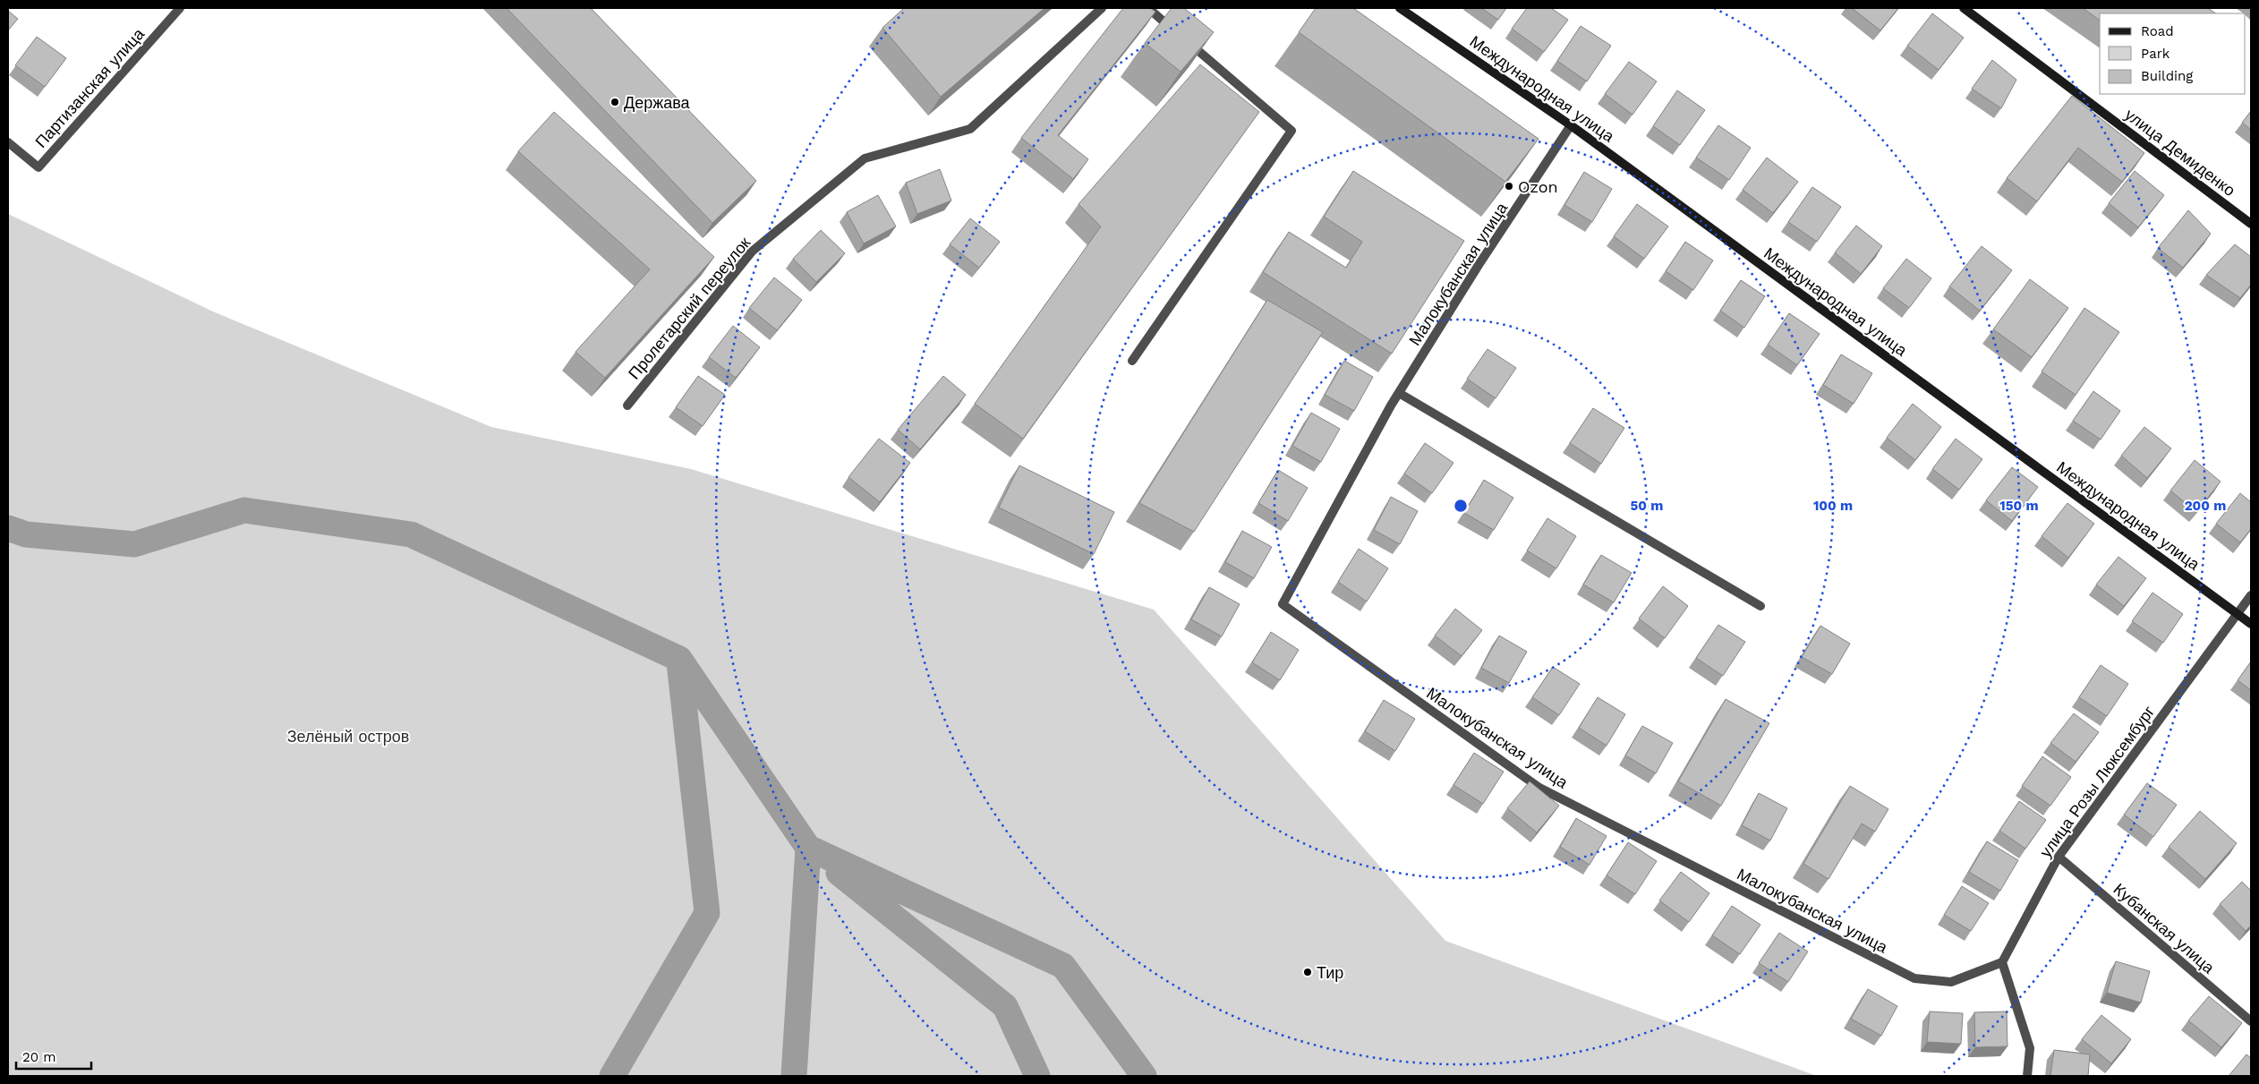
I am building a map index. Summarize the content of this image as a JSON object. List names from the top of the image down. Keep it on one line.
{"streets":{"street":["Партизанская улица","Международная улица","улица Демиденко","Малокубанская улица","Пролетарский переулок","улица Розы Люксембург","Кубанская улица"]},"crossings":[["Международная улица","Малокубанская улица"],["Международная улица","улица Розы Люксембург"],["Малокубанская улица","улица Розы Люксембург"],["улица Розы Люксембург","Кубанская улица"]],"parks":["Зелёный остров"],"places":["Держава","Ozon","Тир"],"legend":["Road","Park","Building"],"scale_bar":"20 m","rings":["50 m","100 m","150 m","200 m"]}
